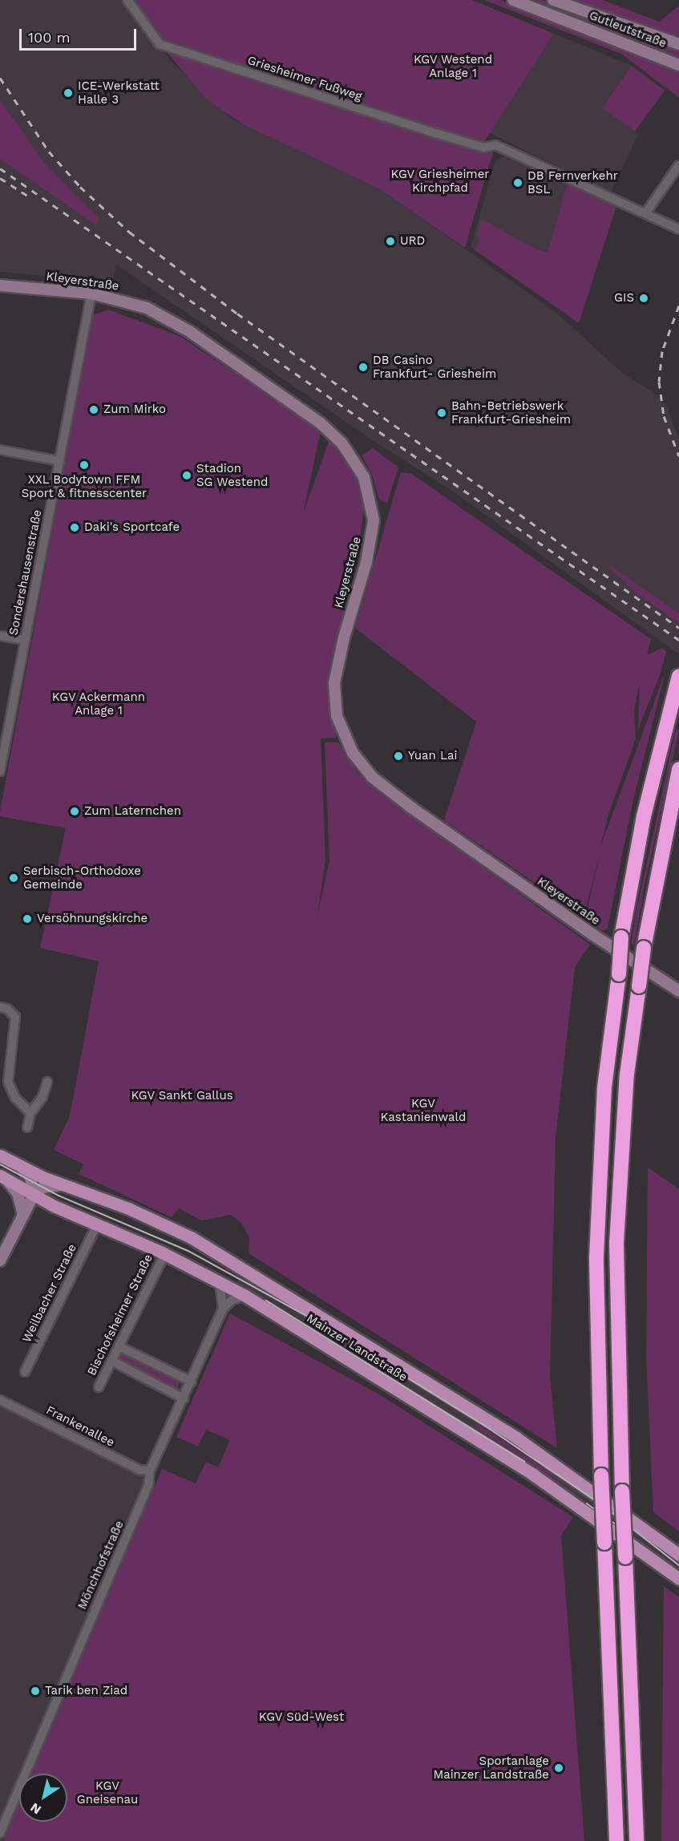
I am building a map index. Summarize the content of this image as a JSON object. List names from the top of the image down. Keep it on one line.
{"streets":{"main road":["Mainzer Landstraße"],"street":["Gutleutstraße","Griesheimer Fußweg","Kleyerstraße","Sondershausenstraße","Weilbacher Straße","Bischofsheimer Straße","Frankenallee","Mönchhofstraße"]},"crossings":[["Kleyerstraße","Sondershausenstraße"],["Weilbacher Straße","Mainzer Landstraße"],["Bischofsheimer Straße","Mainzer Landstraße"],["Frankenallee","Mönchhofstraße"]],"parks":["KGV Westend Anlage 1","KGV Griesheimer Kirchpfad","KGV Ackermann Anlage 1","KGV Sankt Gallus","KGV Kastanienwald","KGV Süd-West","KGV Gneisenau"],"places":["ICE-Werkstatt Halle 3","DB Fernverkehr BSL","URD","GIS","DB Casino Frankfurt- Griesheim","Zum Mirko","Bahn-Betriebswerk Frankfurt-Griesheim","XXL Bodytown FFM Sport & fitnesscenter","Stadion SG Westend","Daki's Sportcafe","Yuan Lai","Zum Laternchen","Serbisch-Orthodoxe Gemeinde","Versöhnungskirche","Tarik ben Ziad","Sportanlage Mainzer Landstraße"],"scale_bar":"100 m","north":"bottom left"}
